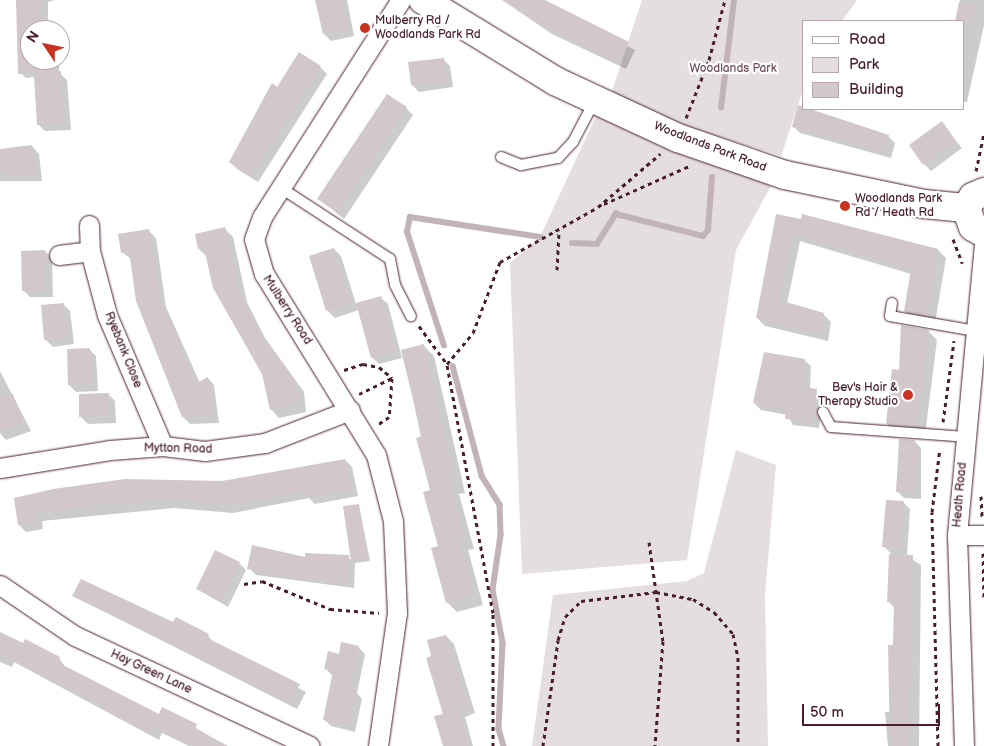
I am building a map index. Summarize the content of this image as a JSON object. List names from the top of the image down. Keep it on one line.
{"streets":{"street":["Woodlands Park Road","Mulberry Road","Ryebank Close","Mytton Road","Heath Road","Hay Green Lane"]},"crossings":[["Mulberry Road","Mytton Road"],["Ryebank Close","Mytton Road"]],"parks":["Woodlands Park"],"places":["Mulberry Rd / Woodlands Park Rd","Woodlands Park Rd / Heath Rd","Bev's Hair & Therapy Studio"],"legend":["Road","Park","Building"],"scale_bar":"50 m","north":"top left"}
